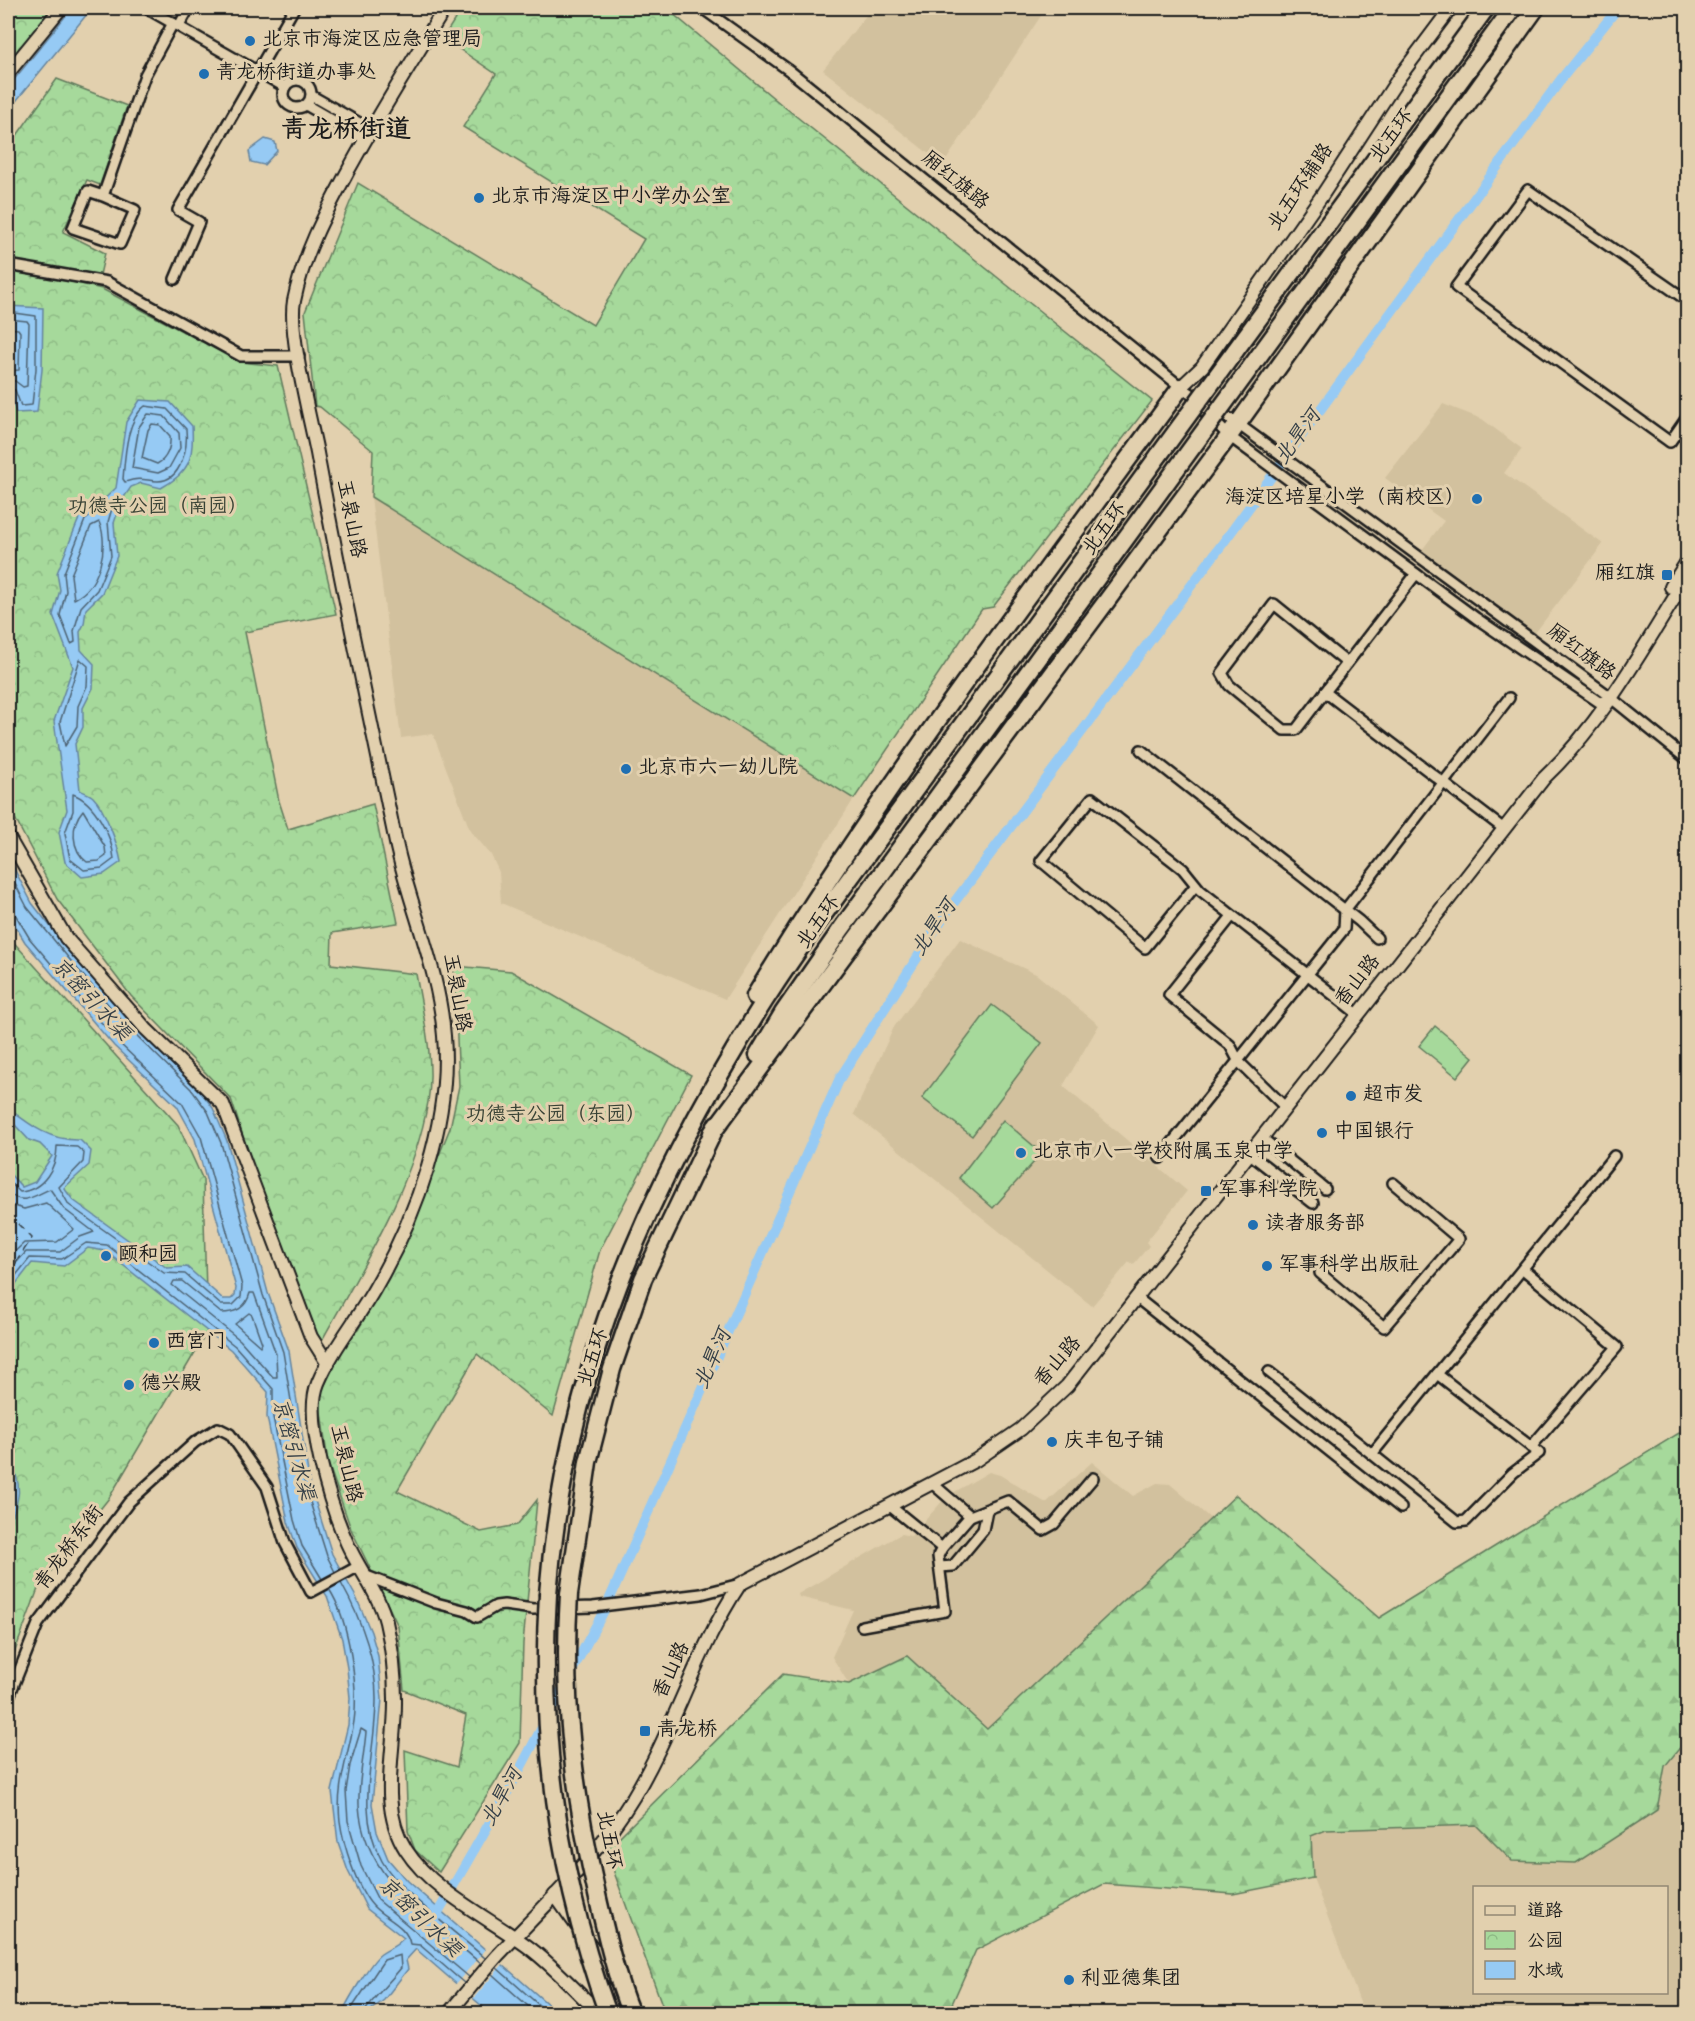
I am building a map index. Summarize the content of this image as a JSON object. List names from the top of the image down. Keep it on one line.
{"streets":{"highway":["北五环"],"street":["厢红旗路","北五环辅路","玉泉山路","香山路","青龙桥东街"]},"crossings":[["厢红旗路","北五环辅路"],["厢红旗路","香山路"],["玉泉山路","香山路"],["玉泉山路","青龙桥东街"]],"districts":["青龙桥街道"],"water":["北旱河","京密引水渠"],"parks":["功德寺公园（南园）","功德寺公园（东园）"],"places":{"other":["北京市海淀区应急管理局","青龙桥街道办事处","北京市海淀区中小学办公室","海淀区培星小学（南校区）","北京市六一幼儿院","超市发","中国银行","北京市八一学校附属玉泉中学","读者服务部","颐和园","军事科学出版社","西宫门","德兴殿","庆丰包子铺","利亚德集团"],"transit":["厢红旗","军事科学院","青龙桥"]},"legend":["道路","公园","水域"]}
